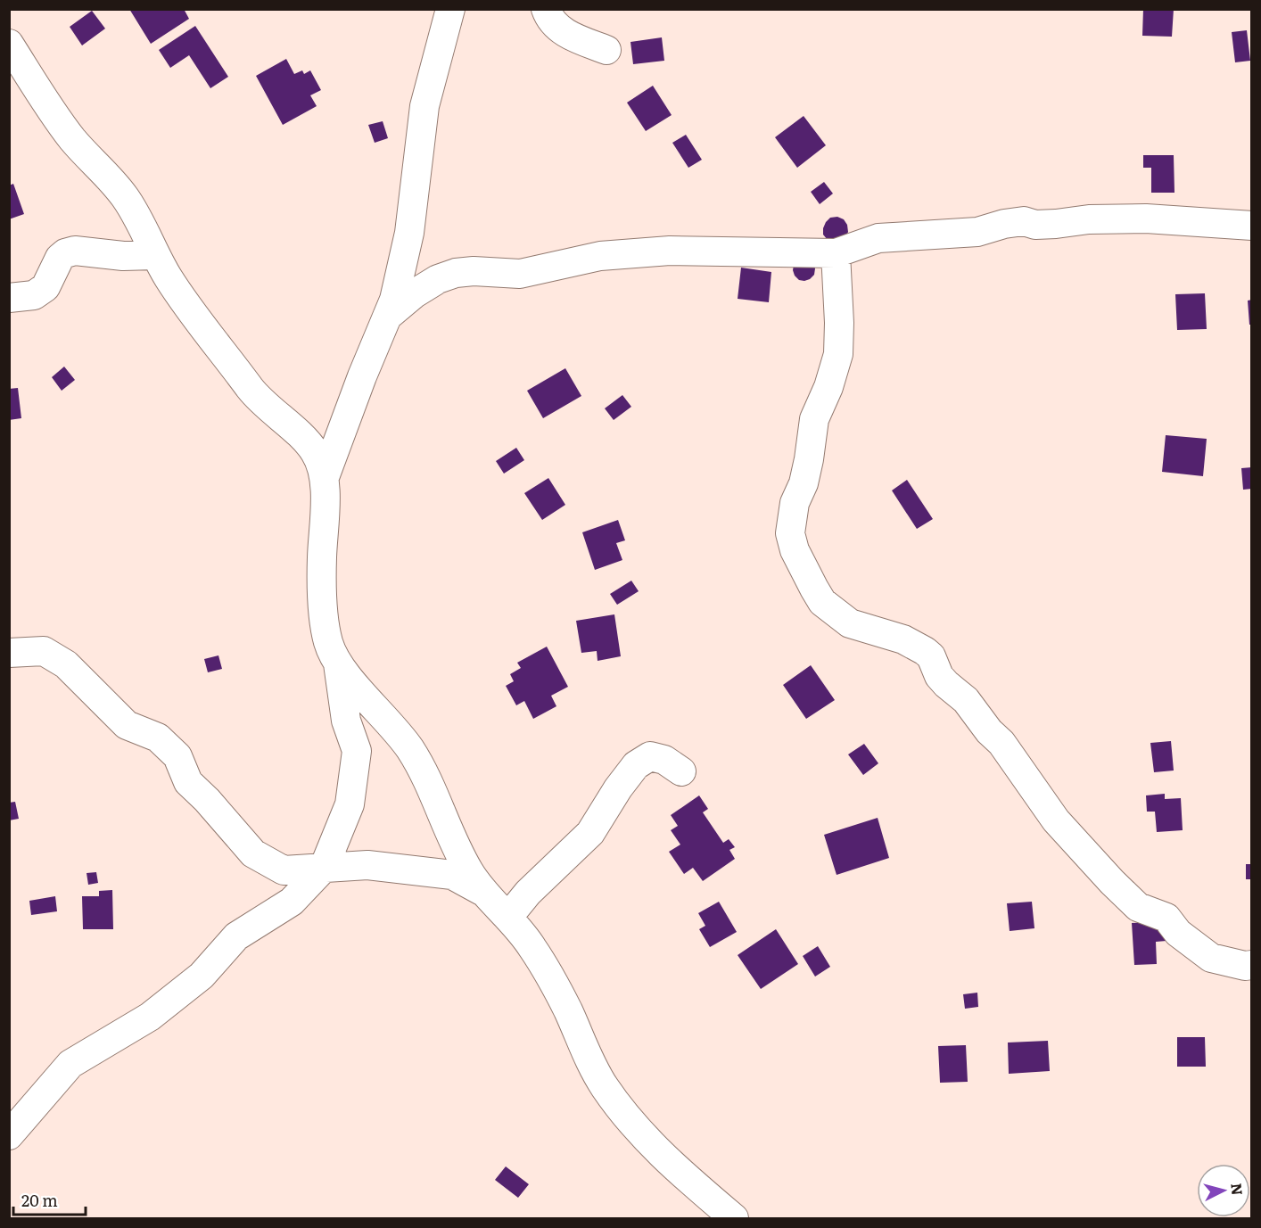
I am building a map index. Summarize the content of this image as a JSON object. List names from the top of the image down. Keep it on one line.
{"scale_bar":"20 m","north":"right"}
